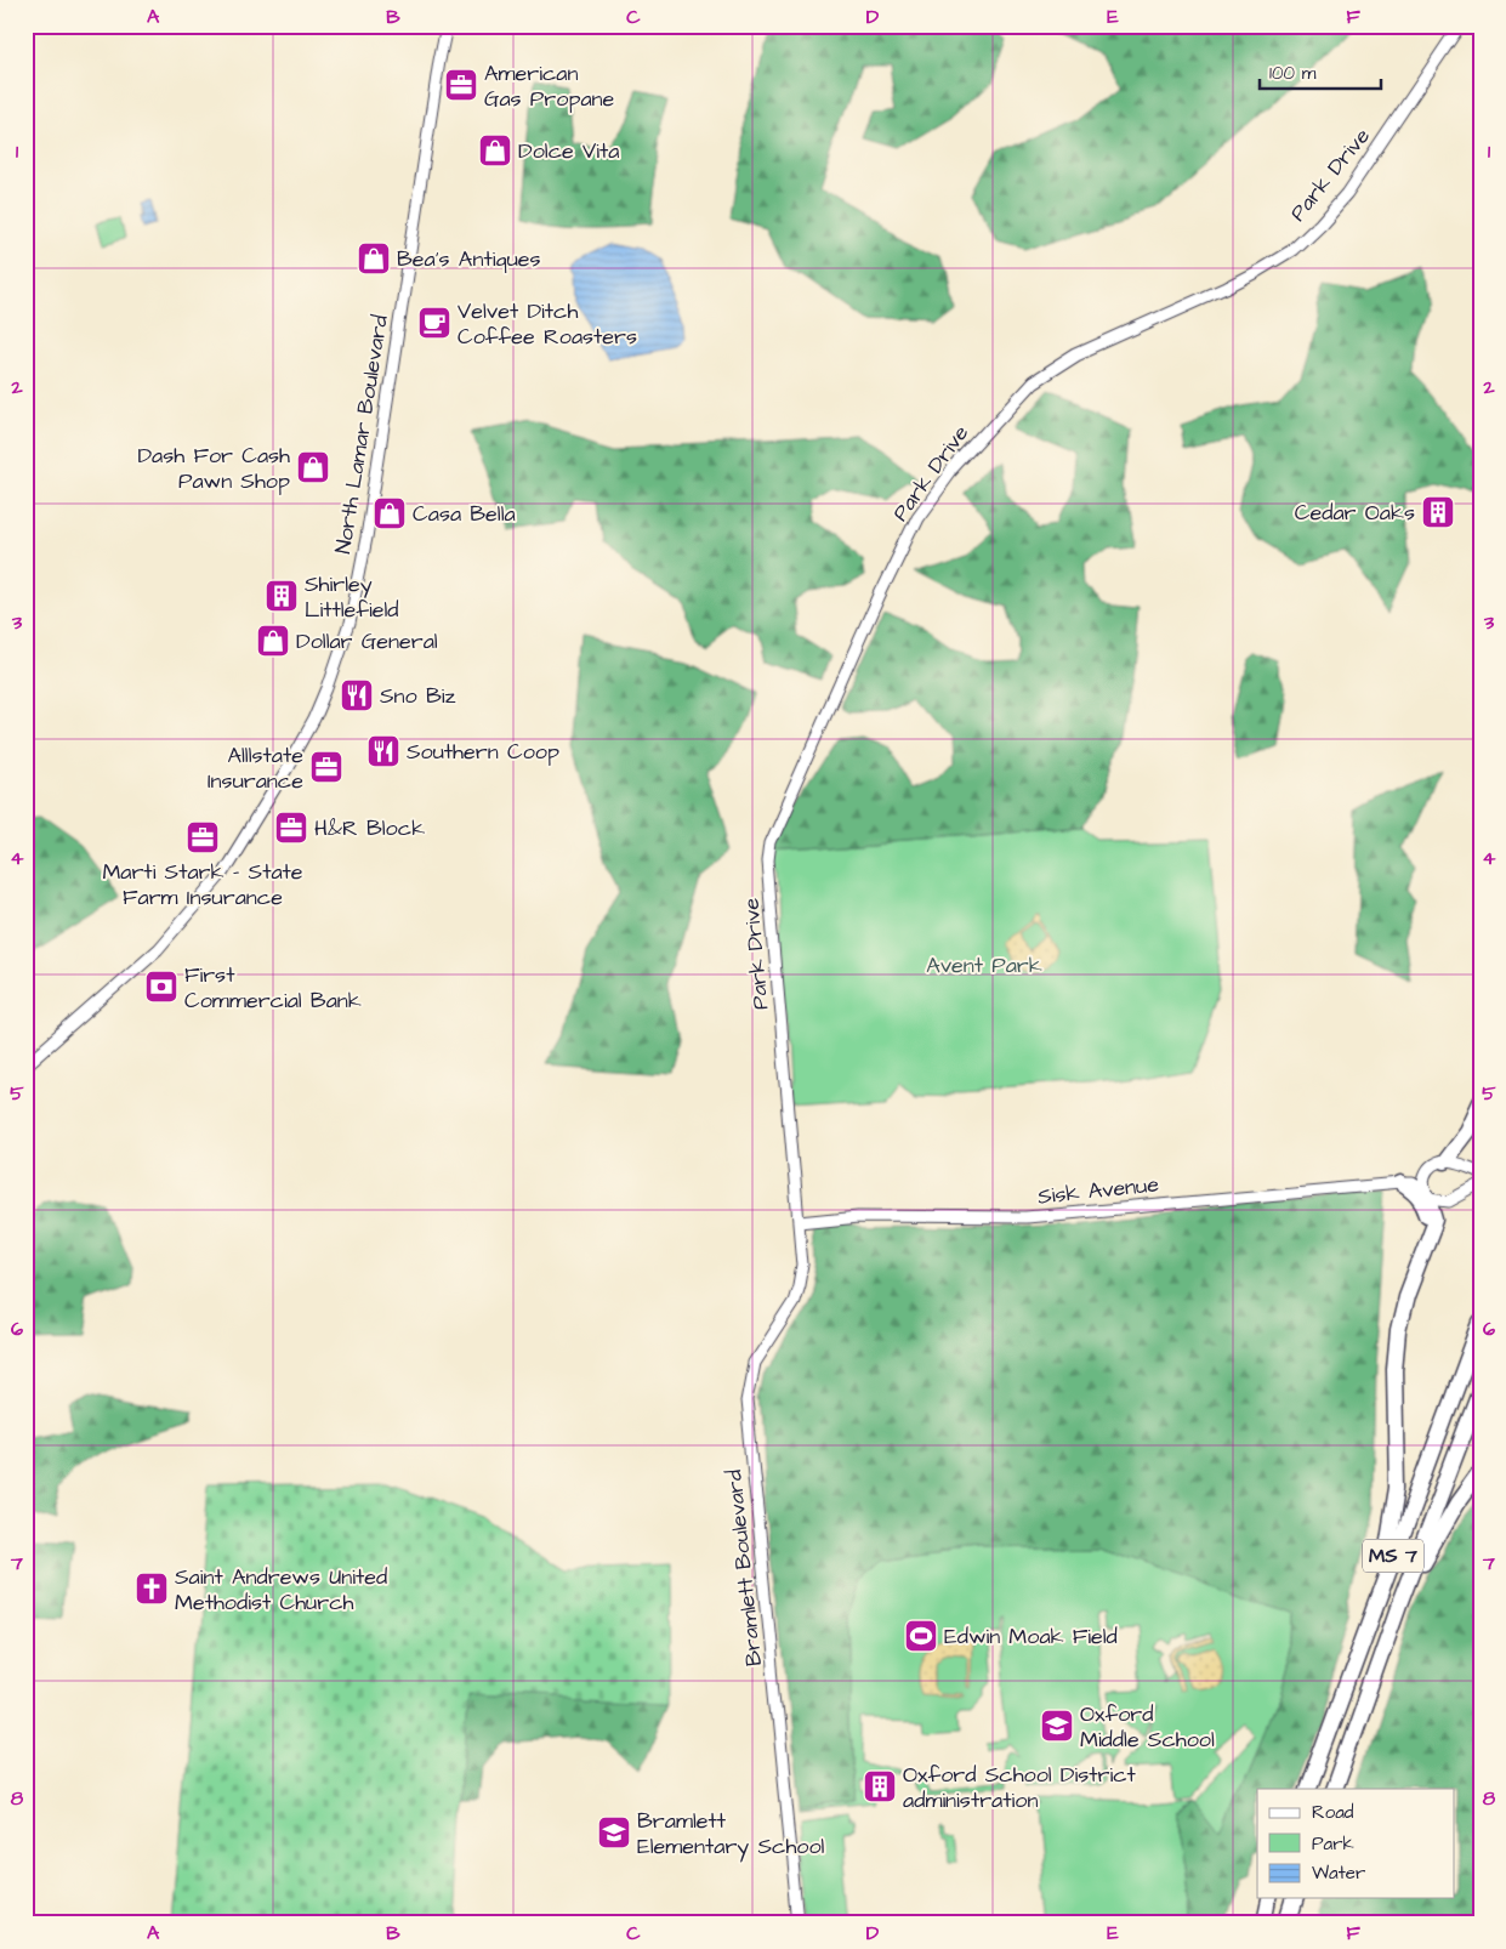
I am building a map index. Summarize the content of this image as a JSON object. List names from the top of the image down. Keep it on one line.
{"streets":{"highway":["MS 7"],"street":["Park Drive","North Lamar Boulevard","Sisk Avenue","Bramlett Boulevard"]},"crossings":[["Park Drive","Sisk Avenue"],["Park Drive","Bramlett Boulevard"],["Sisk Avenue","Bramlett Boulevard"]],"parks":["Avent Park"],"places":{"office":["American Gas Propane","Alllstate Insurance","H&R Block","Marti Stark - State Farm Insurance"],"shop":["Dolce Vita","Bea's Antiques","Dash For Cash Pawn Shop","Casa Bella","Dollar General"],"cafe":["Velvet Ditch Coffee Roasters"],"building":["Cedar Oaks","Shirley Littlefield","Oxford School District administration"],"restaurant":["Sno Biz","Southern Coop"],"bank":["First Commercial Bank"],"church":["Saint Andrews United Methodist Church"],"sports":["Edwin Moak Field"],"school or university":["Oxford Middle School","Bramlett Elementary School"]},"legend":["Road","Park","Water"],"scale_bar":"100 m","grid":{"columns":["A","B","C","D","E","F"],"rows":["1","2","3","4","5","6","7","8"]}}
